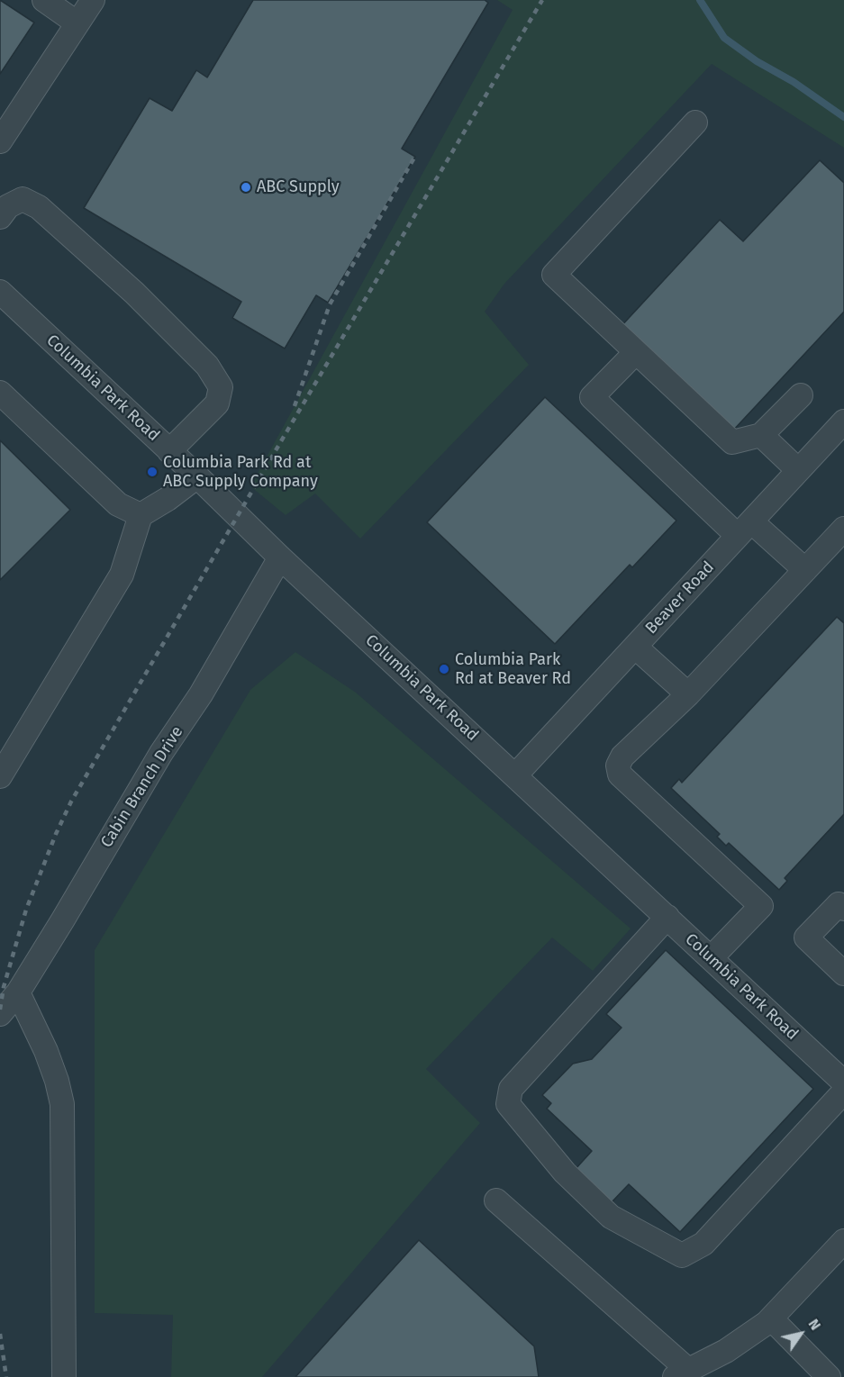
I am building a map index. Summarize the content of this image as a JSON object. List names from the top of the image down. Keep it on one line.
{"streets":{"street":["Columbia Park Road","Beaver Road","Cabin Branch Drive"]},"crossings":[["Columbia Park Road","Beaver Road"],["Columbia Park Road","Cabin Branch Drive"]],"places":["ABC Supply","Columbia Park Rd at ABC Supply Company","Columbia Park Rd at Beaver Rd"],"north":"top right"}
